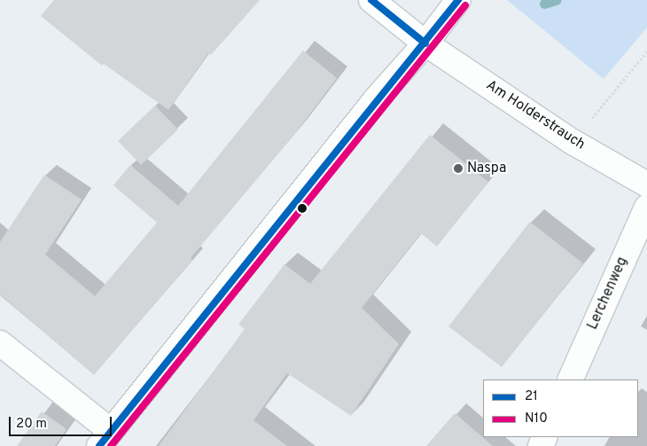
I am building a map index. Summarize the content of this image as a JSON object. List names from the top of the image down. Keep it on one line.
{"streets":{"street":["Am Holderstrauch","Lerchenweg"]},"places":["Naspa"],"lines":["transit line 21","transit line N10"],"legend":["21","N10"],"scale_bar":"20 m"}
